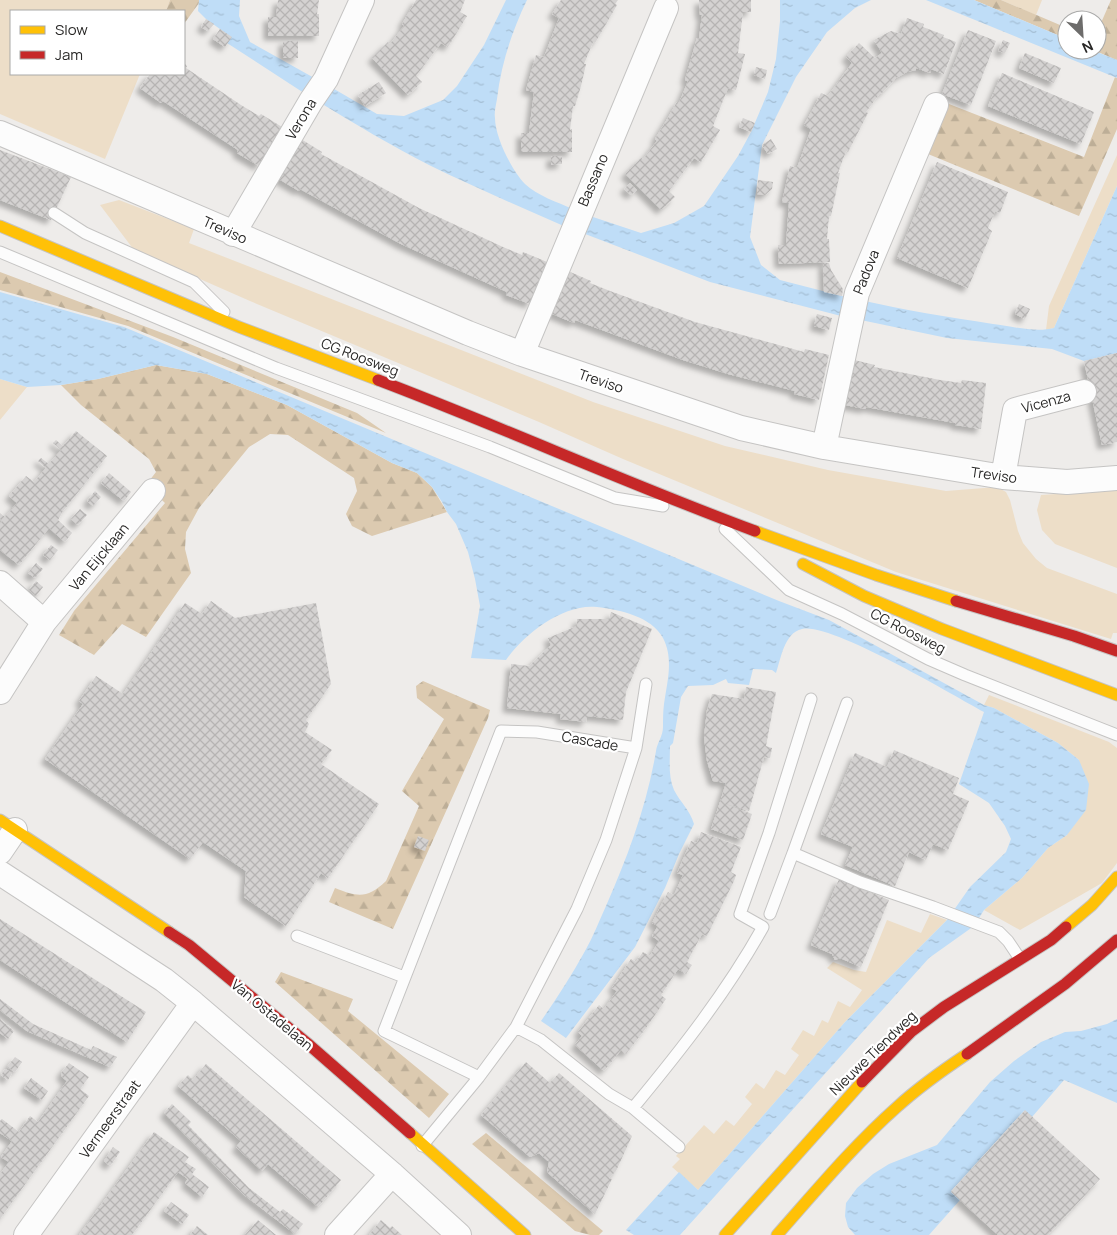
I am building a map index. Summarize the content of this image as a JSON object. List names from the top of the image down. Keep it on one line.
{"streets":{"street":["Verona","Bassano","Treviso","Padova","CG Roosweg","Vicenza","Van Eijcklaan","Van Ostadelaan","Nieuwe Tiendweg","Vermeerstraat"],"lane":["Cascade"]},"crossings":[["Verona","Treviso"],["Bassano","Treviso"],["Treviso","Padova"],["Treviso","Vicenza"],["Cascade","Van Ostadelaan"]],"legend":["Slow","Jam"],"north":"bottom right"}
